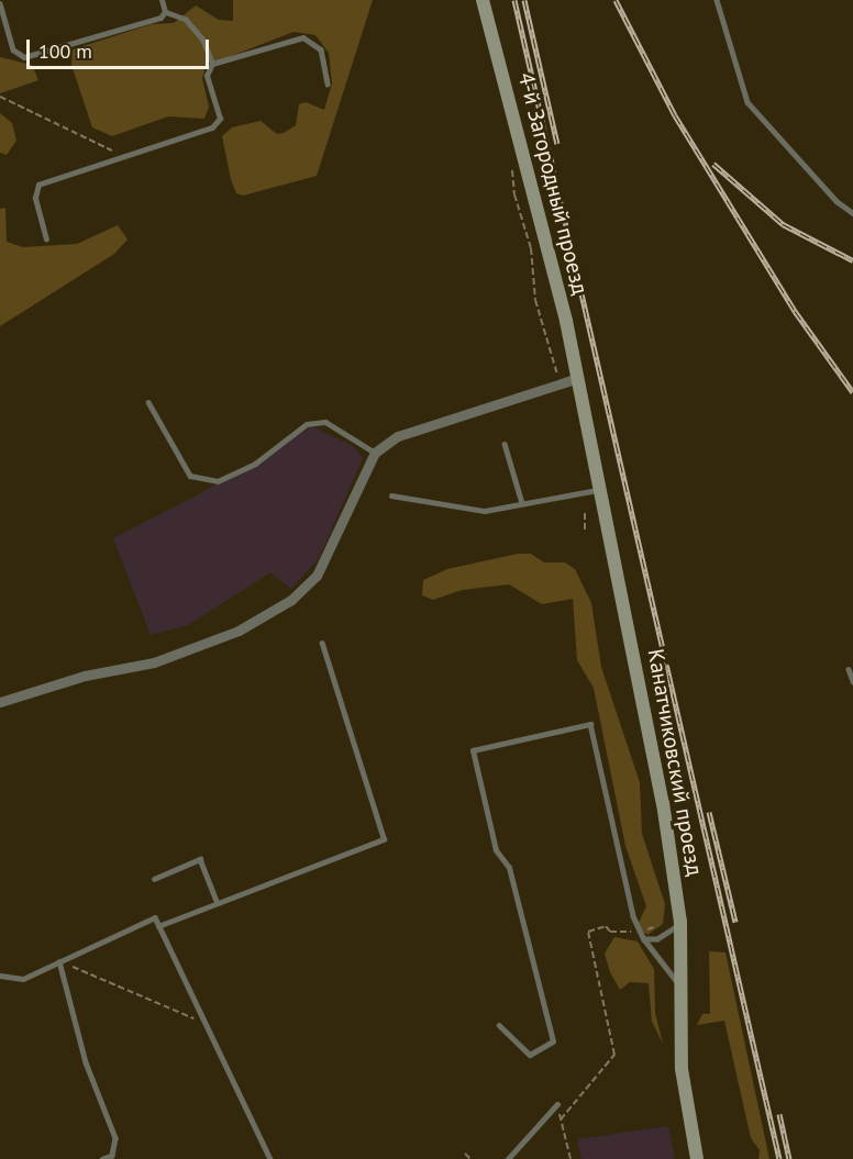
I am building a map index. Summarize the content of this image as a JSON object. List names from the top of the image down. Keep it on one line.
{"streets":{"street":["4-й Загородный проезд","Канатчиковский проезд"]},"crossings":[["4-й Загородный проезд","Канатчиковский проезд"]],"scale_bar":"100 m"}
